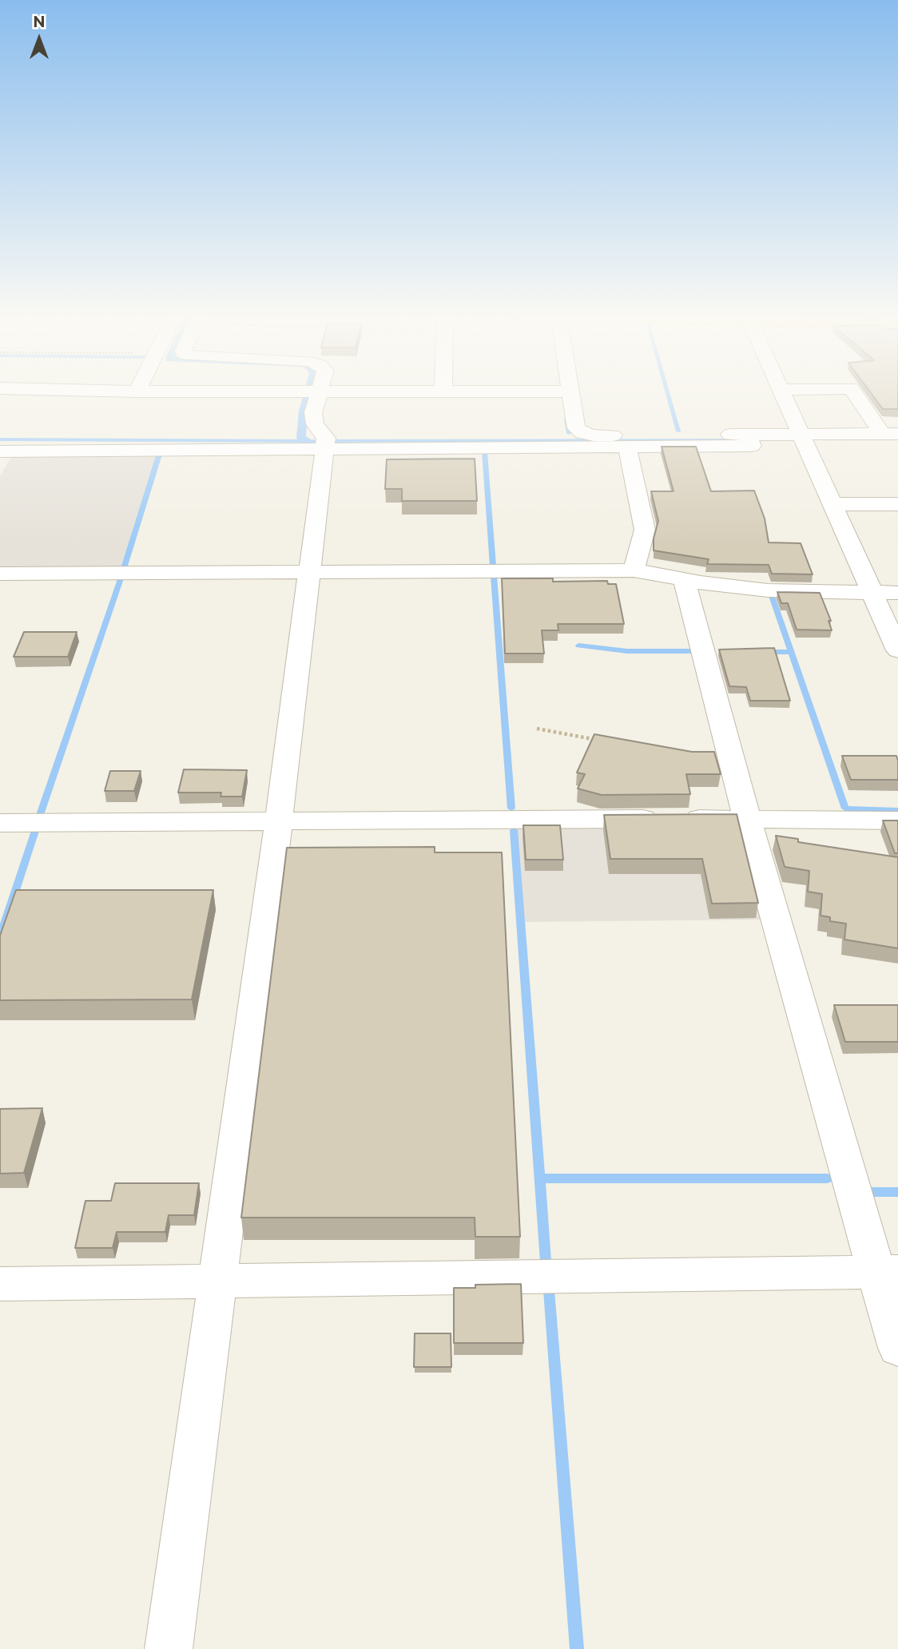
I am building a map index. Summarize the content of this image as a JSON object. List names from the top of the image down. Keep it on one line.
{"north":"top"}
